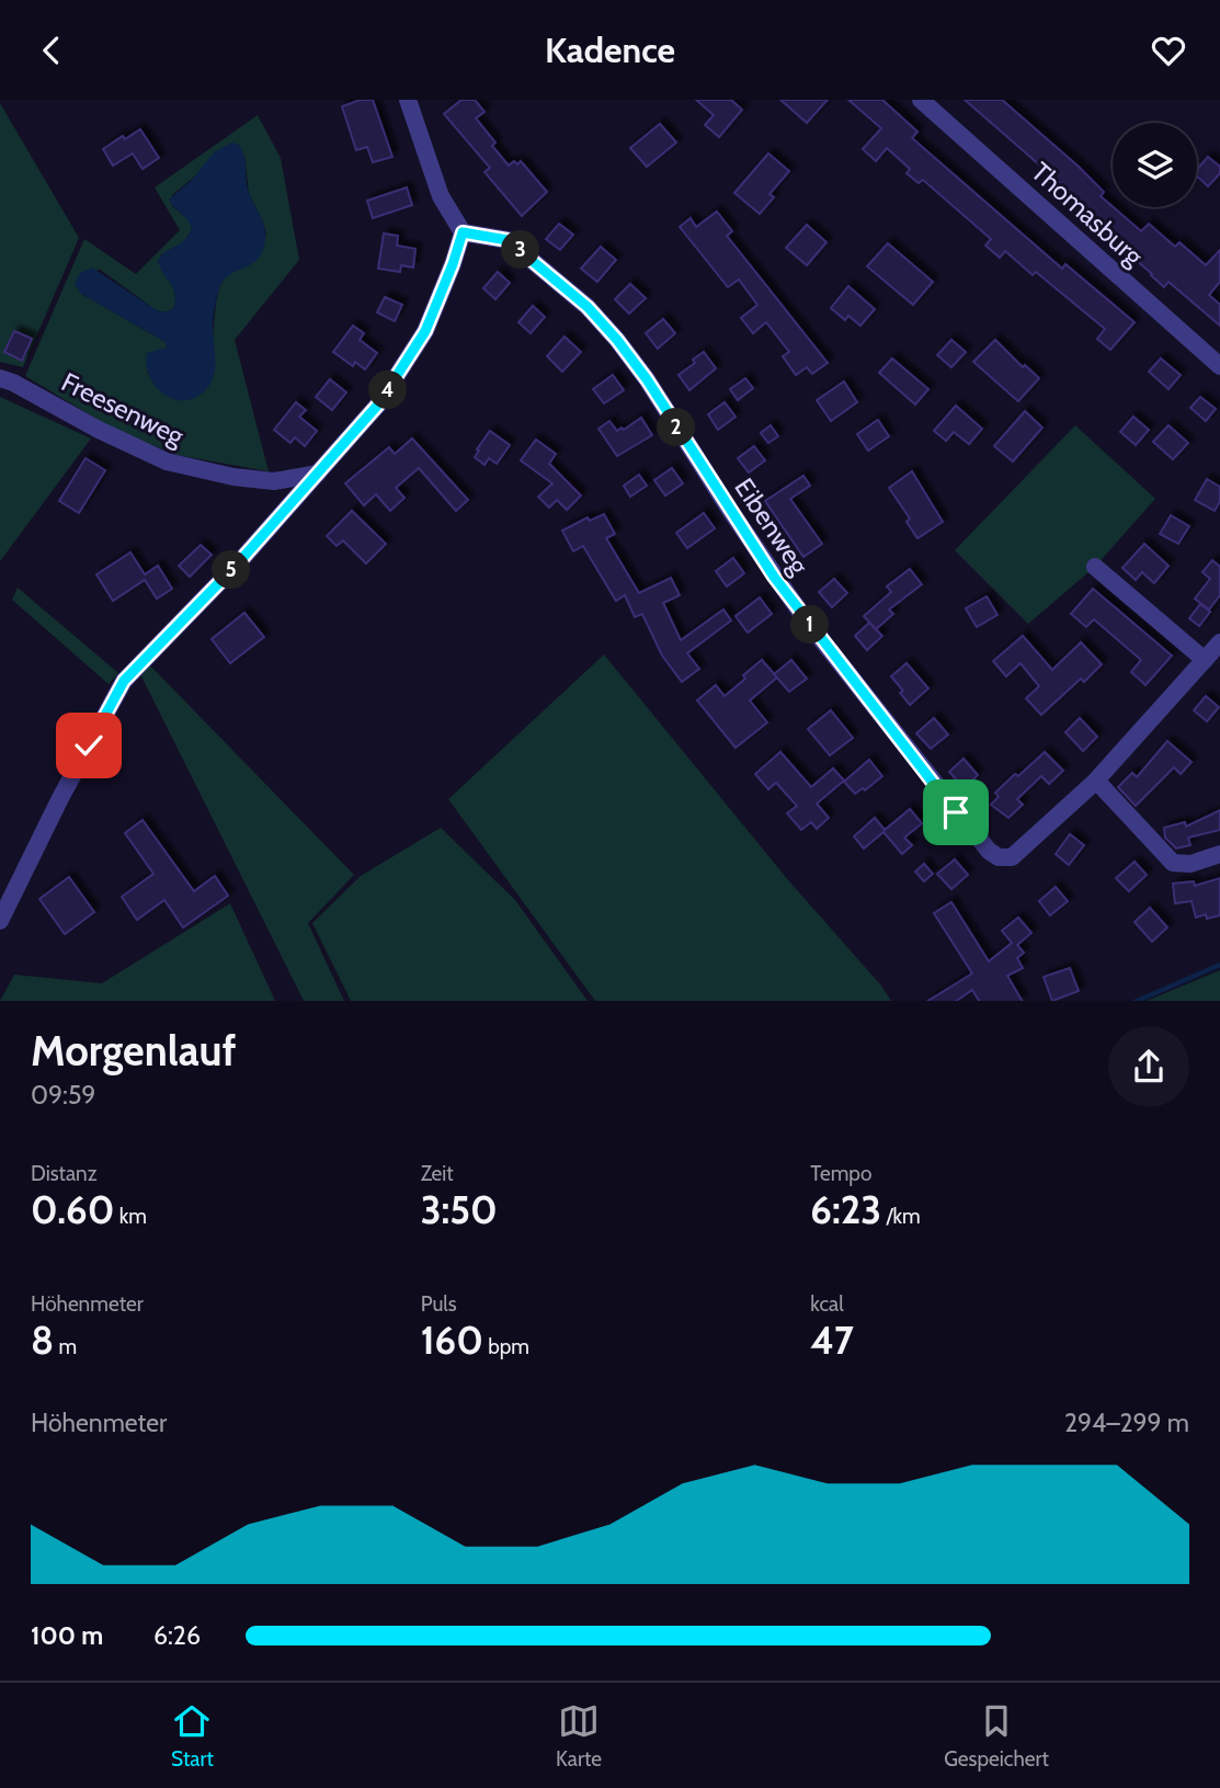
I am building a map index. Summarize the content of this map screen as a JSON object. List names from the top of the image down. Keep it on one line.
{"streets":{"street":["Thomasburg","Freesenweg","Eibenweg"]},"page":{"header":"Kadence","pins":["3","4","2","5","1"],"heading":["Morgenlauf","09:59"],"stats":[["Distanz","0.60 km"],["Zeit","3:50"],["Tempo","6:23 /km"],["Höhenmeter","8 m"],["Puls","160 bpm"],["kcal","47"]],"chart":["Höhenmeter","294–299 m"],"list":[{"name":"100 m","note":"6:26"}],"tabs":["Start","Karte","Gespeichert"]}}
